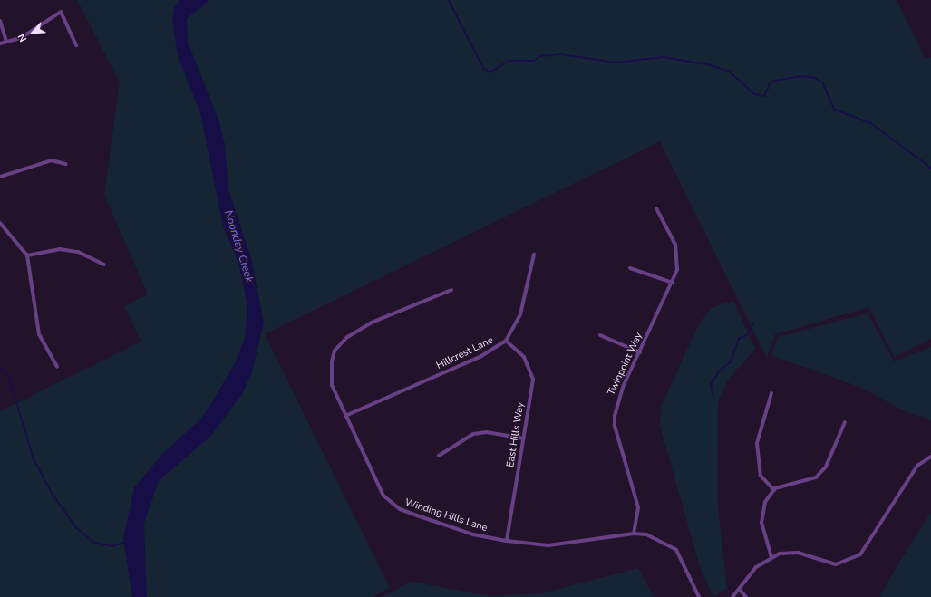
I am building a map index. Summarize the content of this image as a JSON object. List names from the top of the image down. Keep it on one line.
{"streets":{"street":["Hillcrest Lane","Twinpoint Way","East Hills Way","Winding Hills Lane"]},"crossings":[["Hillcrest Lane","East Hills Way"],["Hillcrest Lane","Winding Hills Lane"],["Twinpoint Way","Winding Hills Lane"],["East Hills Way","Winding Hills Lane"]],"water":["Noonday Creek"],"north":"bottom left"}
